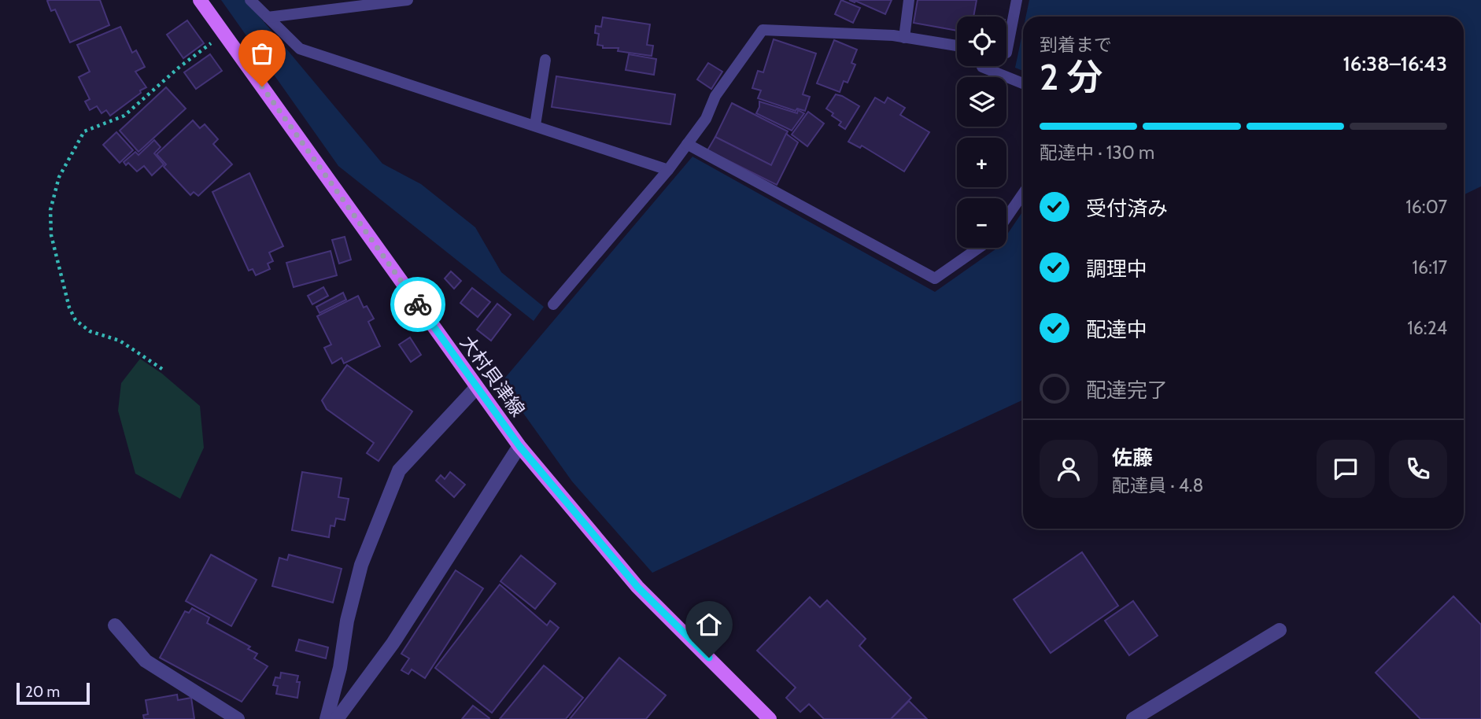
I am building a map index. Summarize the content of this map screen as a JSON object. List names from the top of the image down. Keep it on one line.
{"streets":{"main road":["大村貝津線"]},"scale_bar":"20 m","page":{"map_buttons":["+","−"],"heading":["2 分","到着まで","16:38–16:43"],"panel":["佐藤","配達員 · 4.8"],"bar":"配達中 · 130 m","list":[["受付済み","16:07"],["調理中","16:17"],["配達中","16:24"],"配達完了"],"scale":"20 m"}}
